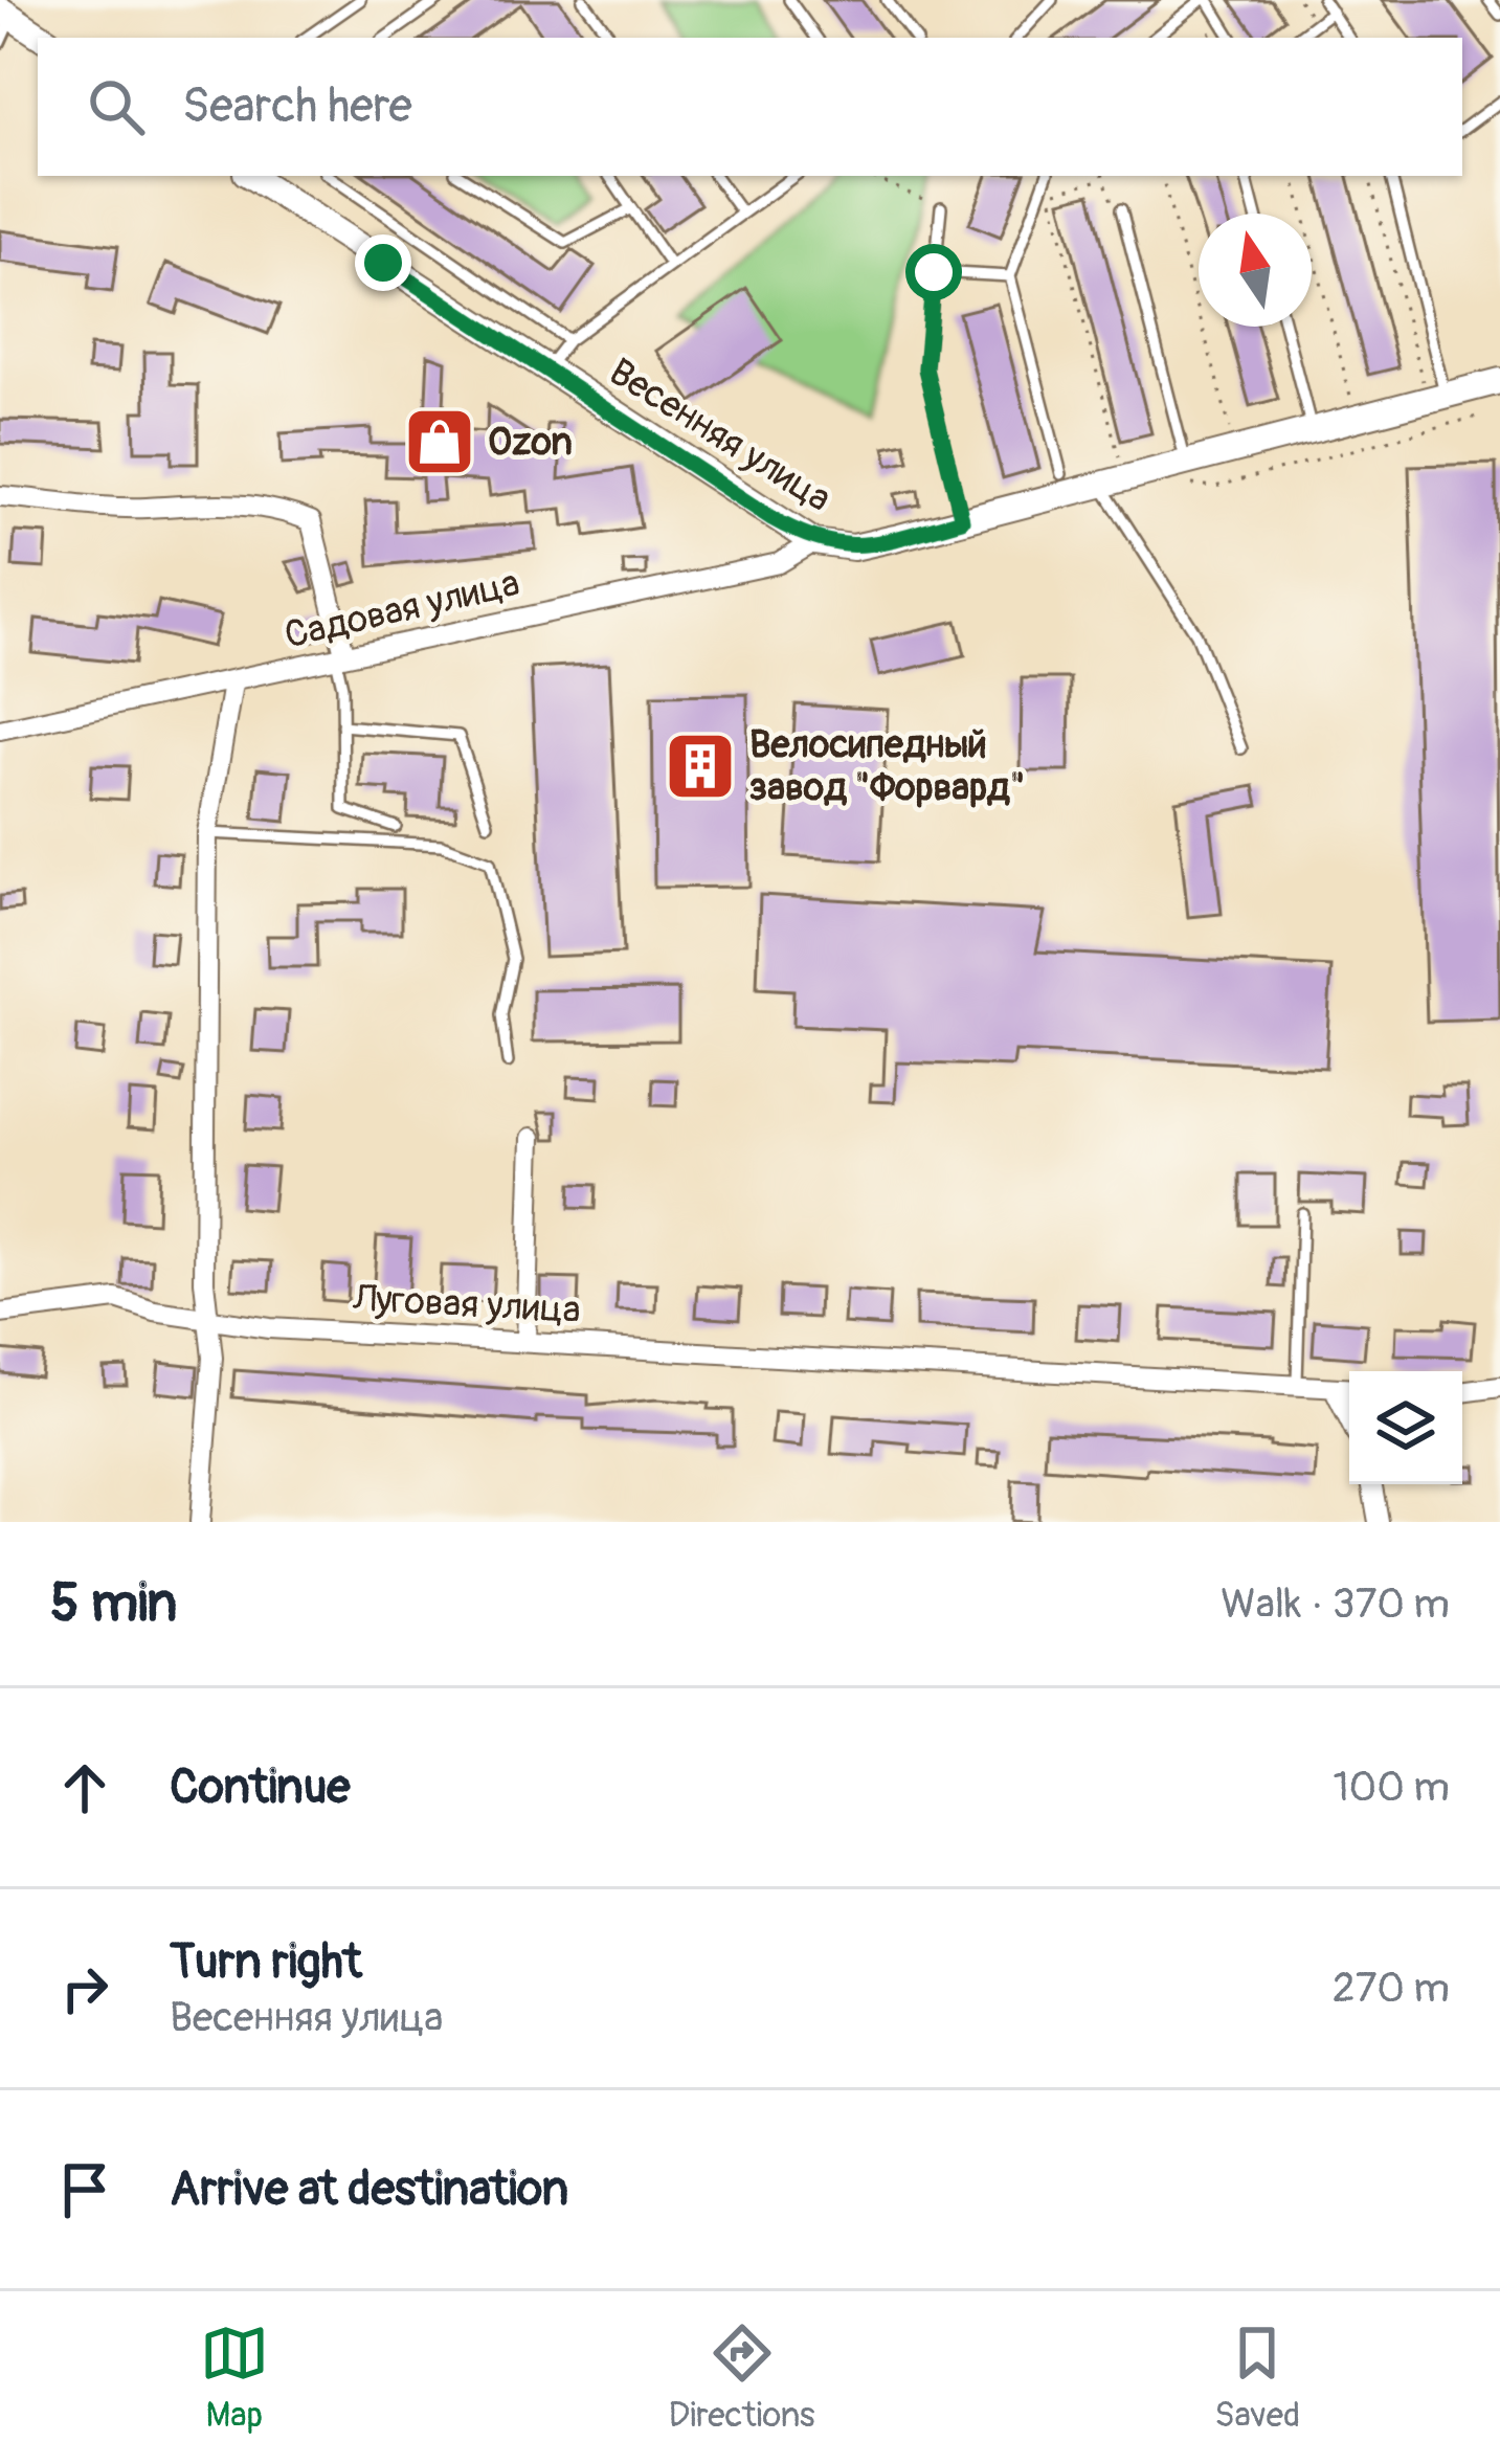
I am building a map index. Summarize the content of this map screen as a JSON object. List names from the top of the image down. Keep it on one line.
{"streets":{"street":["Весенняя улица","Садовая улица","Луговая улица"]},"crossings":[["Весенняя улица","Садовая улица"]],"places":{"shop":["Ozon"],"building":["Велосипедный завод \"Форвард\""]},"north":"top","page":{"search":"Search here","heading":["5 min","Walk · 370 m"],"list":[["Continue","100 m"],["Turn right","Весенняя улица","270 m"],"Arrive at destination"],"nav":["Map","Directions","Saved"]}}
